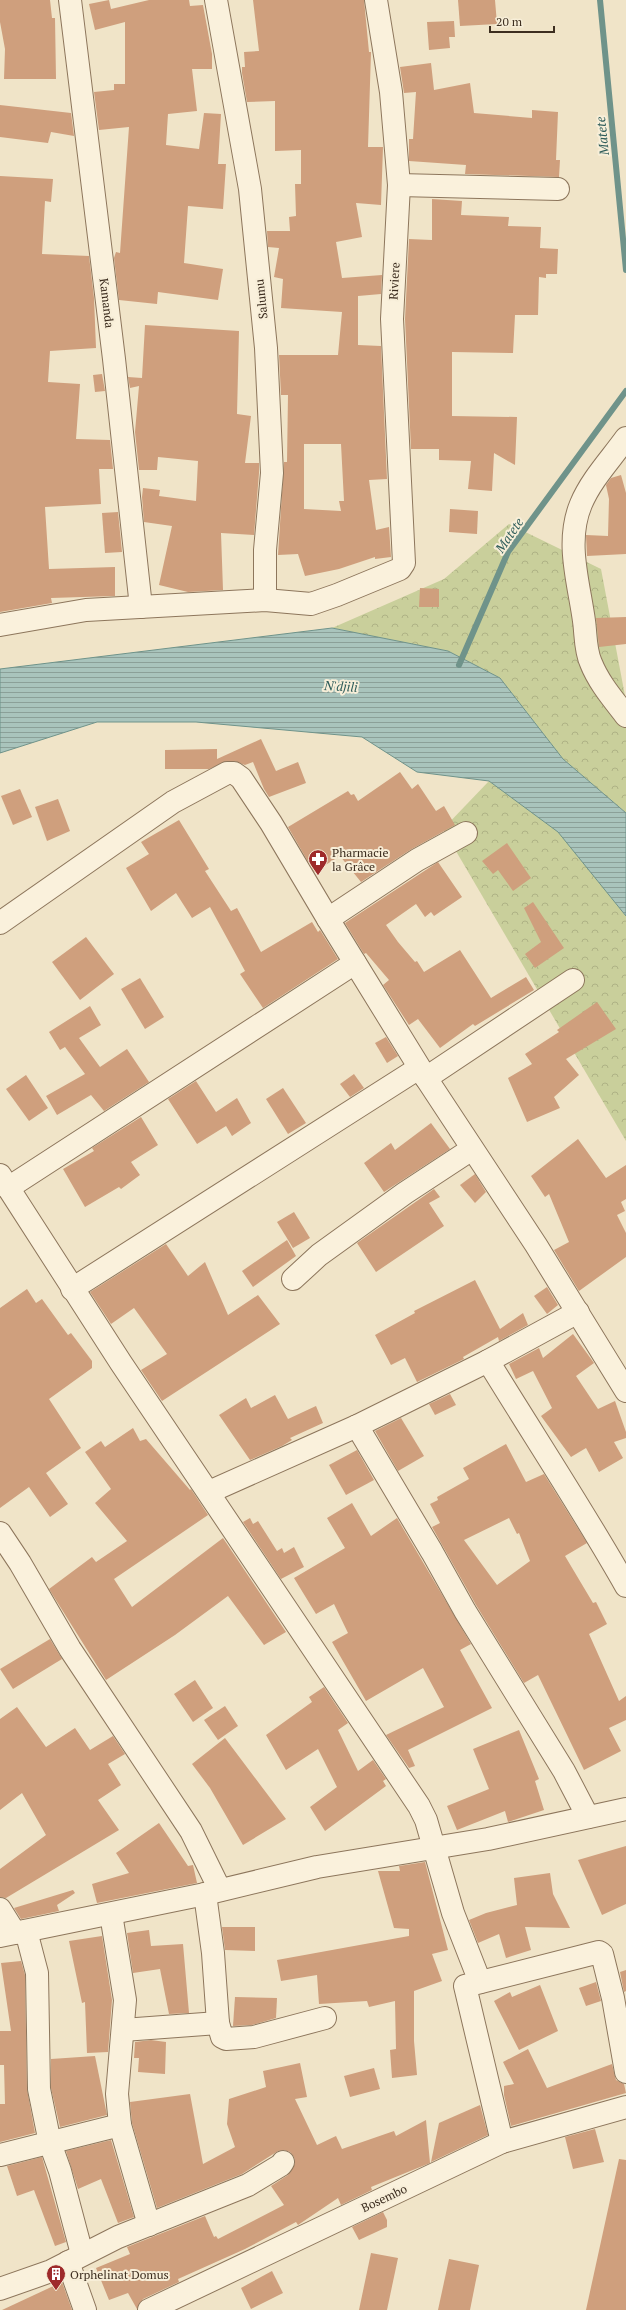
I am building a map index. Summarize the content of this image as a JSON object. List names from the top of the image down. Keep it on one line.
{"streets":{"street":["Riviere","Salumu","Kamanda","Bosembo"]},"crossings":[["Riviere","Salumu"]],"water":["Matete","N'djili"],"places":{"pharmacy":["Pharmacie la Grâce"],"building":["Orphelinat Domus"]},"scale_bar":"20 m"}
